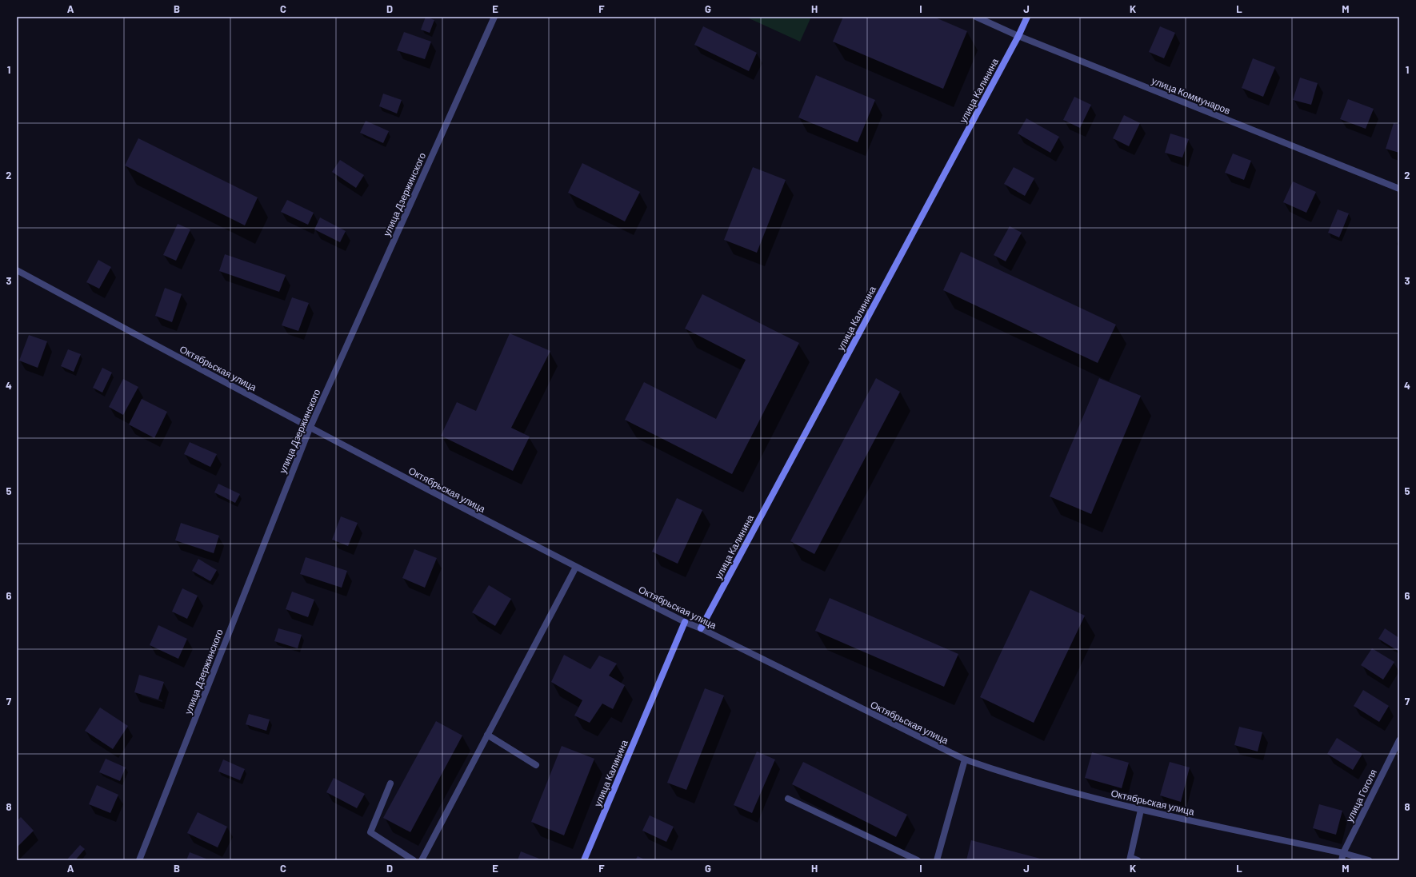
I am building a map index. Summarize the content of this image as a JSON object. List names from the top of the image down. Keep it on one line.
{"streets":{"street":["улица Калинина","улица Коммунаров","улица Дзержинского","Октябрьская улица","улица Гоголя"]},"crossings":[["улица Калинина","улица Коммунаров"],["улица Калинина","Октябрьская улица"],["улица Дзержинского","Октябрьская улица"],["Октябрьская улица","улица Гоголя"]],"grid":{"columns":["A","B","C","D","E","F","G","H","I","J","K","L","M"],"rows":["1","2","3","4","5","6","7","8"]}}
